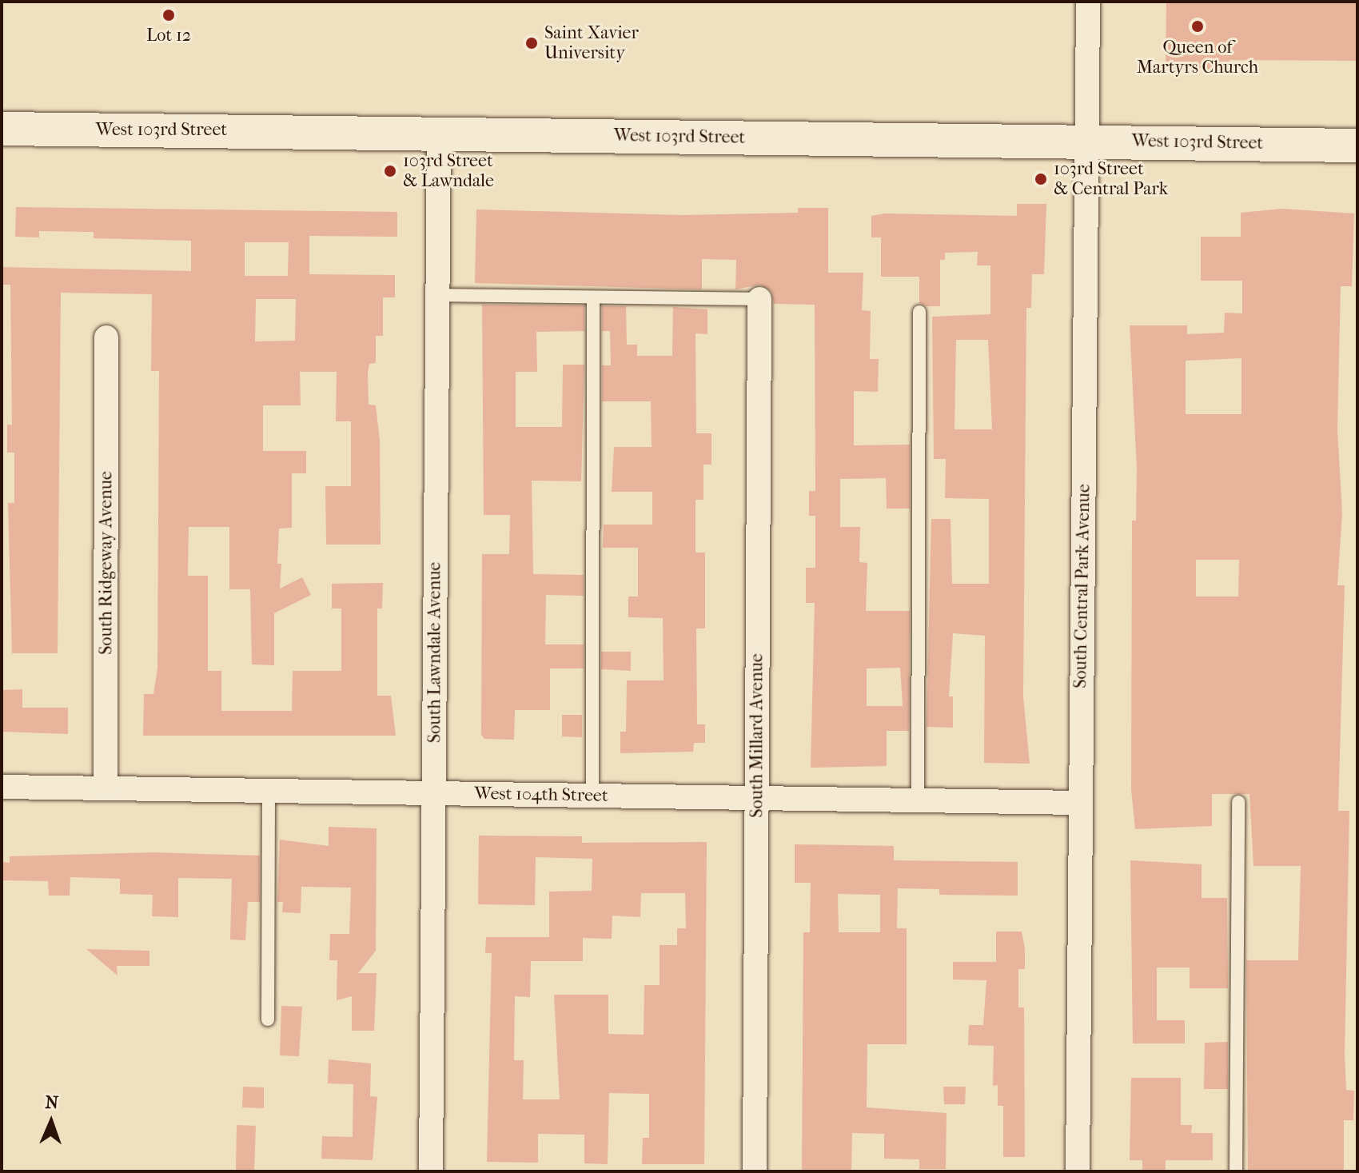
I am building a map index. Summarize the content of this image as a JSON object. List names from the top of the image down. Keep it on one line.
{"streets":{"main road":["West 103rd Street"],"street":["South Ridgeway Avenue","South Central Park Avenue","South Lawndale Avenue","South Millard Avenue","West 104th Street"]},"crossings":[["West 103rd Street","South Central Park Avenue"],["West 103rd Street","South Lawndale Avenue"],["South Ridgeway Avenue","West 104th Street"],["South Central Park Avenue","West 104th Street"],["South Lawndale Avenue","West 104th Street"],["South Millard Avenue","West 104th Street"]],"places":["Lot 12","Queen of Martyrs Church","Saint Xavier University","103rd Street & Lawndale","103rd Street & Central Park"],"north":"top"}
